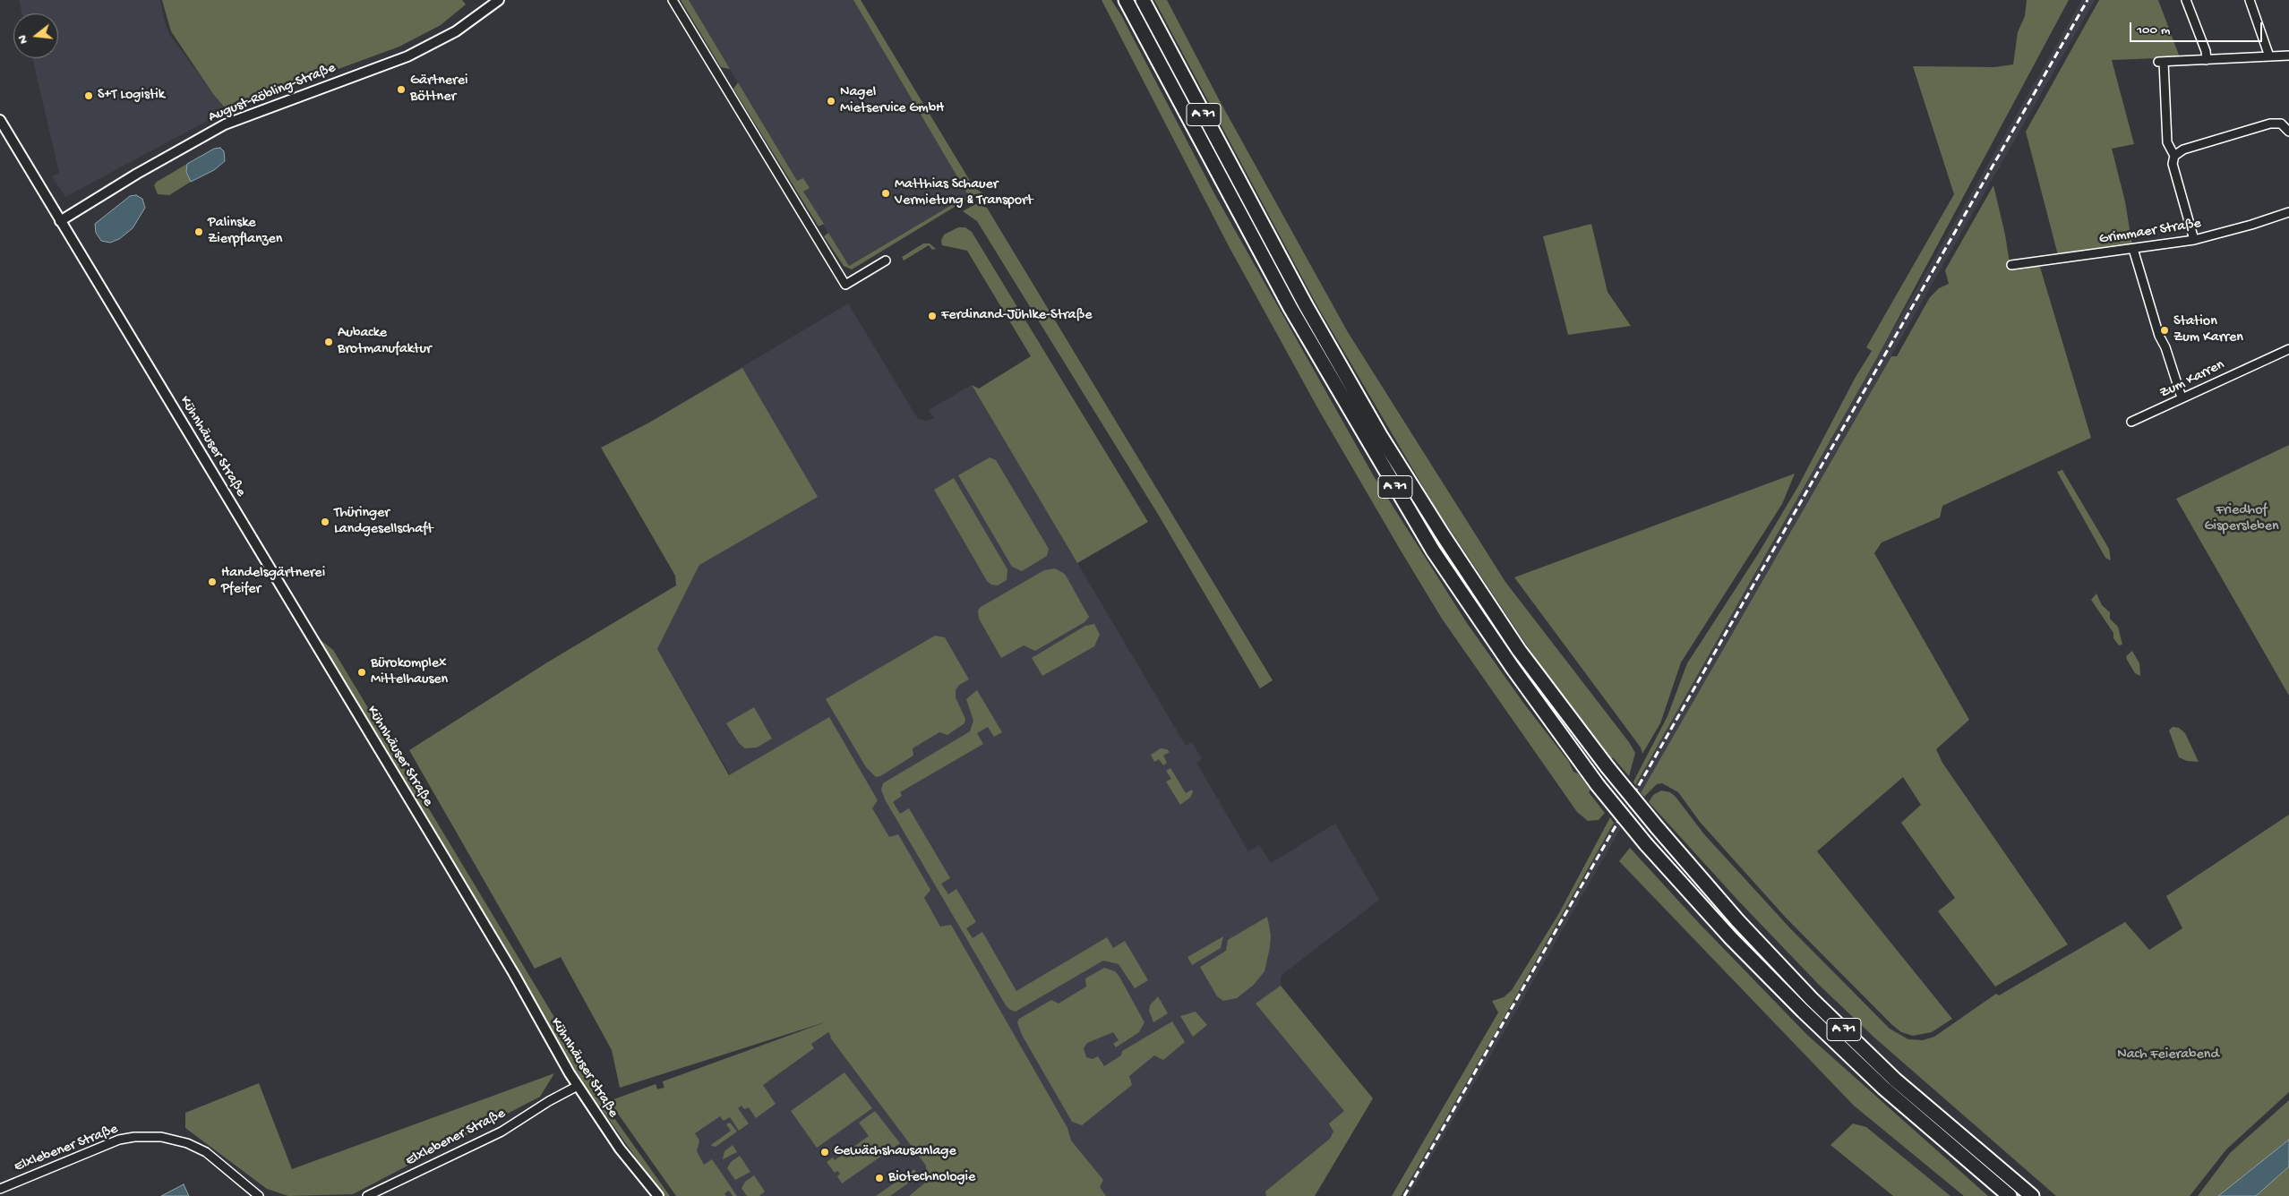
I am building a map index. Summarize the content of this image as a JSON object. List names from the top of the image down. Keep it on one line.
{"streets":{"highway":["A 71"],"street":["August-Röbling-Straße","Grimmaer Straße","Zum Karren","Kühnhäuser Straße","Elxlebener Straße"]},"crossings":[["August-Röbling-Straße","Kühnhäuser Straße"],["Kühnhäuser Straße","Elxlebener Straße"]],"parks":["Friedhof Gispersleben","Nach Feierabend"],"places":["Gärtnerei Böttner","S+T Logistik","Nagel Mietservice GmbH","Matthias Schauer Vermietung & Transport","Palinske Zierpflanzen","Ferdinand-Jühlke-Straße","Station Zum Karren","Aubacke Brotmanufaktur","Thüringer Landgesellschaft","Handelsgärtnerei Pfeifer","Bürokomplex Mittelhausen","Gewächshausanlage","Biotechnologie"],"scale_bar":"100 m","north":"left"}
